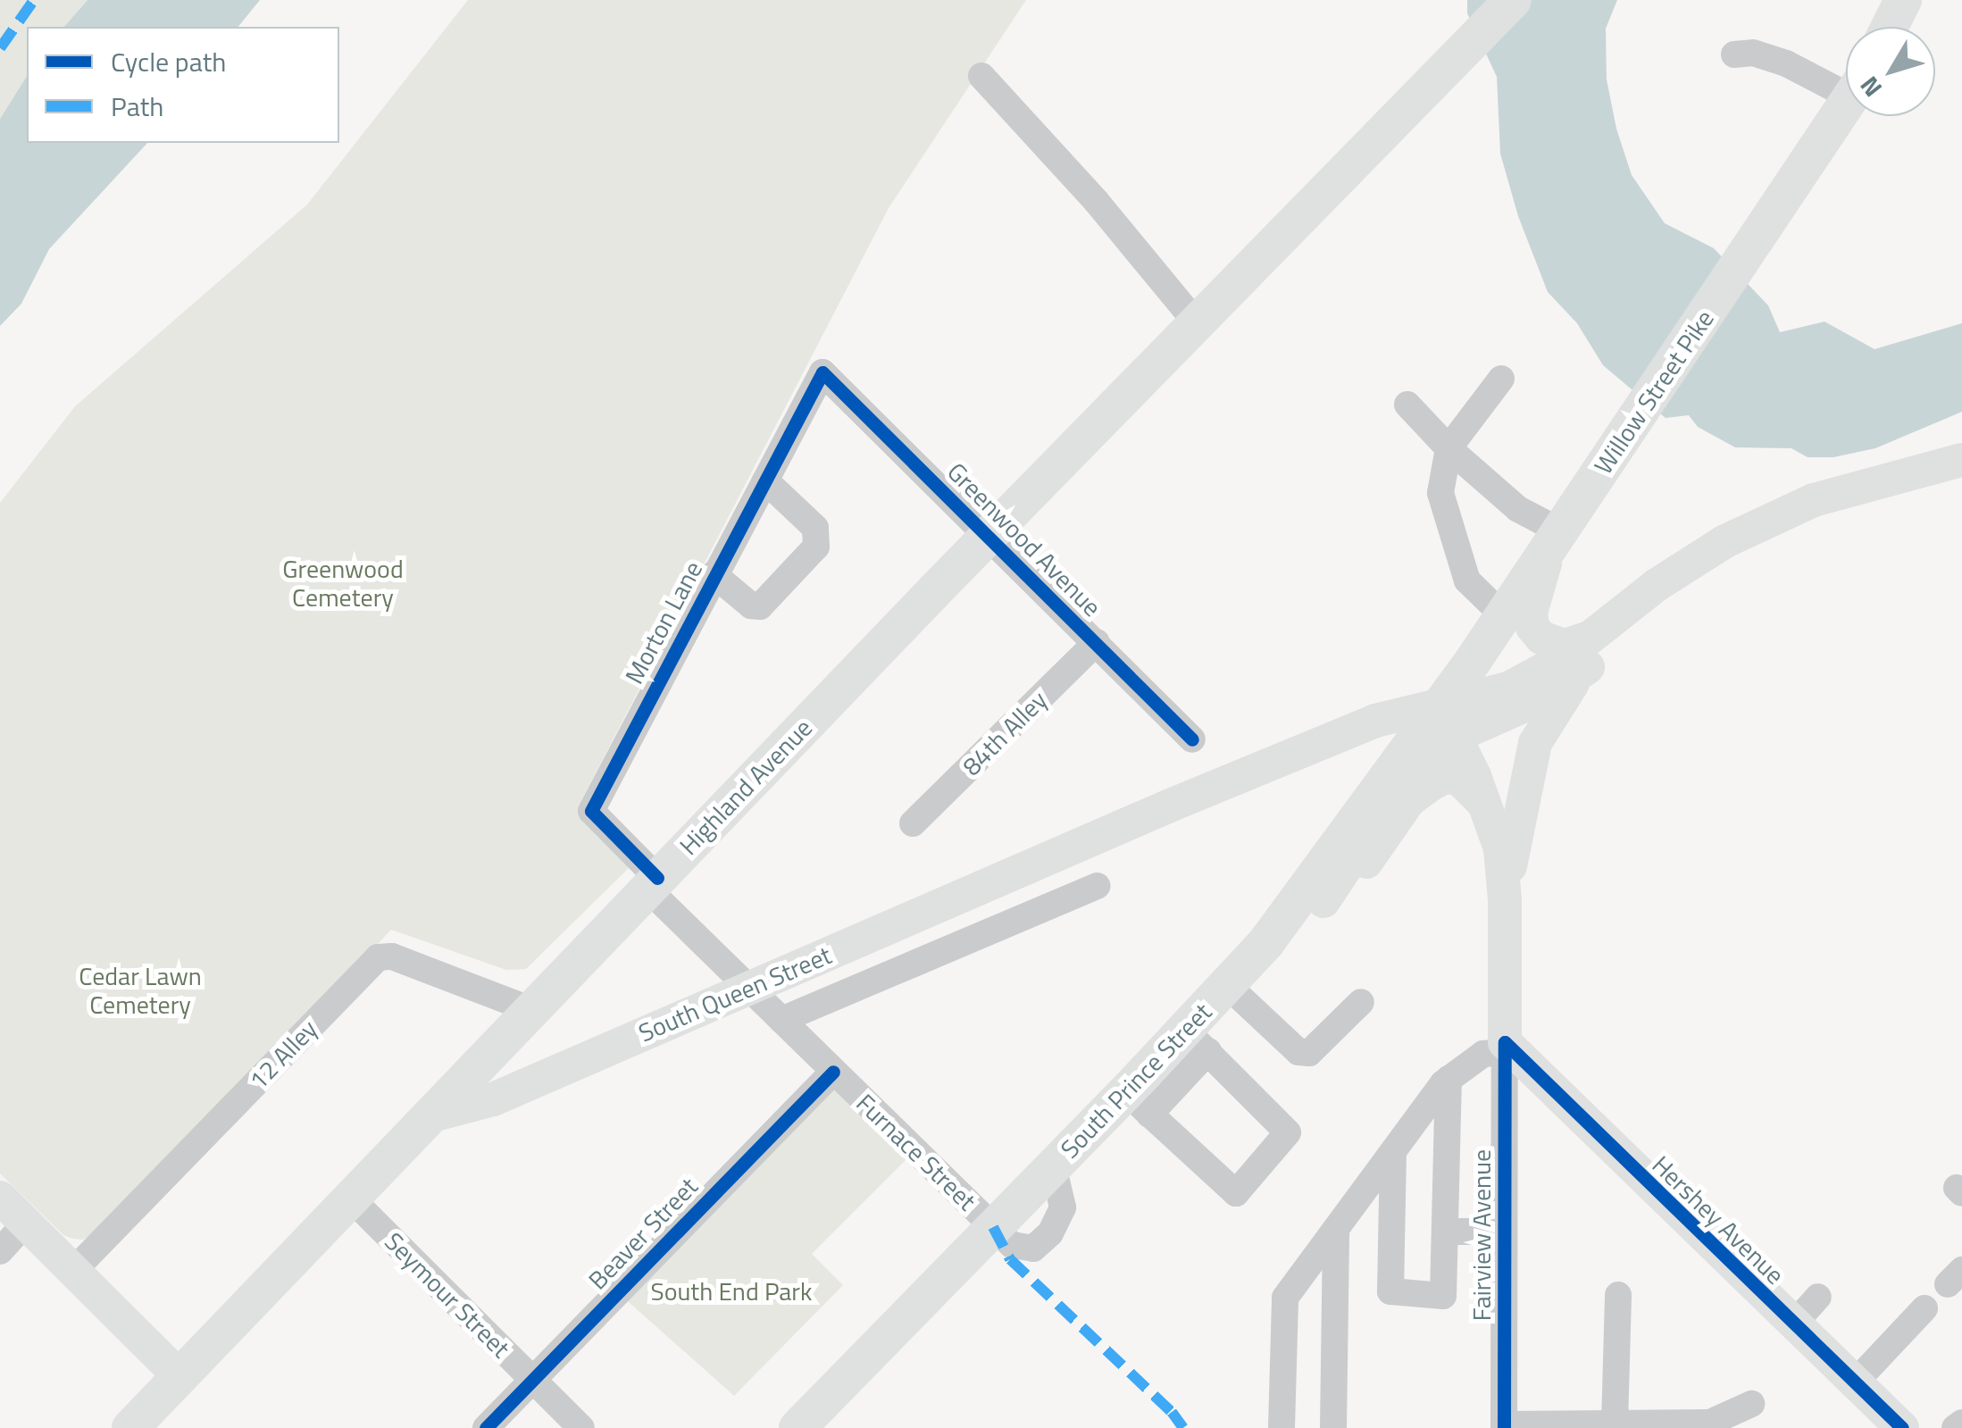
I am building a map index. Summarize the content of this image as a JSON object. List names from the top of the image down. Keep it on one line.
{"streets":{"highway":["Willow Street Pike","Highland Avenue","South Prince Street"],"main road":["South Queen Street","Hershey Avenue","Fairview Avenue"],"street":["Greenwood Avenue","Morton Lane","84th Alley","12 Alley","Furnace Street","Beaver Street","Seymour Street"]},"crossings":[["Willow Street Pike","South Queen Street"],["Willow Street Pike","South Prince Street"],["Willow Street Pike","Fairview Avenue"],["Greenwood Avenue","Morton Lane"],["Greenwood Avenue","84th Alley"],["Greenwood Avenue","Highland Avenue"],["Morton Lane","Highland Avenue"],["Morton Lane","Furnace Street"],["Highland Avenue","South Queen Street"],["Highland Avenue","12 Alley"],["Highland Avenue","Furnace Street"],["South Queen Street","South Prince Street"],["South Queen Street","Furnace Street"],["South Queen Street","Fairview Avenue"],["South Prince Street","Furnace Street"],["South Prince Street","Fairview Avenue"],["Furnace Street","Beaver Street"],["Hershey Avenue","Fairview Avenue"],["Beaver Street","Seymour Street"]],"parks":["Greenwood Cemetery","Cedar Lawn Cemetery","South End Park"],"legend":["Cycle path","Path"],"north":"bottom left"}
